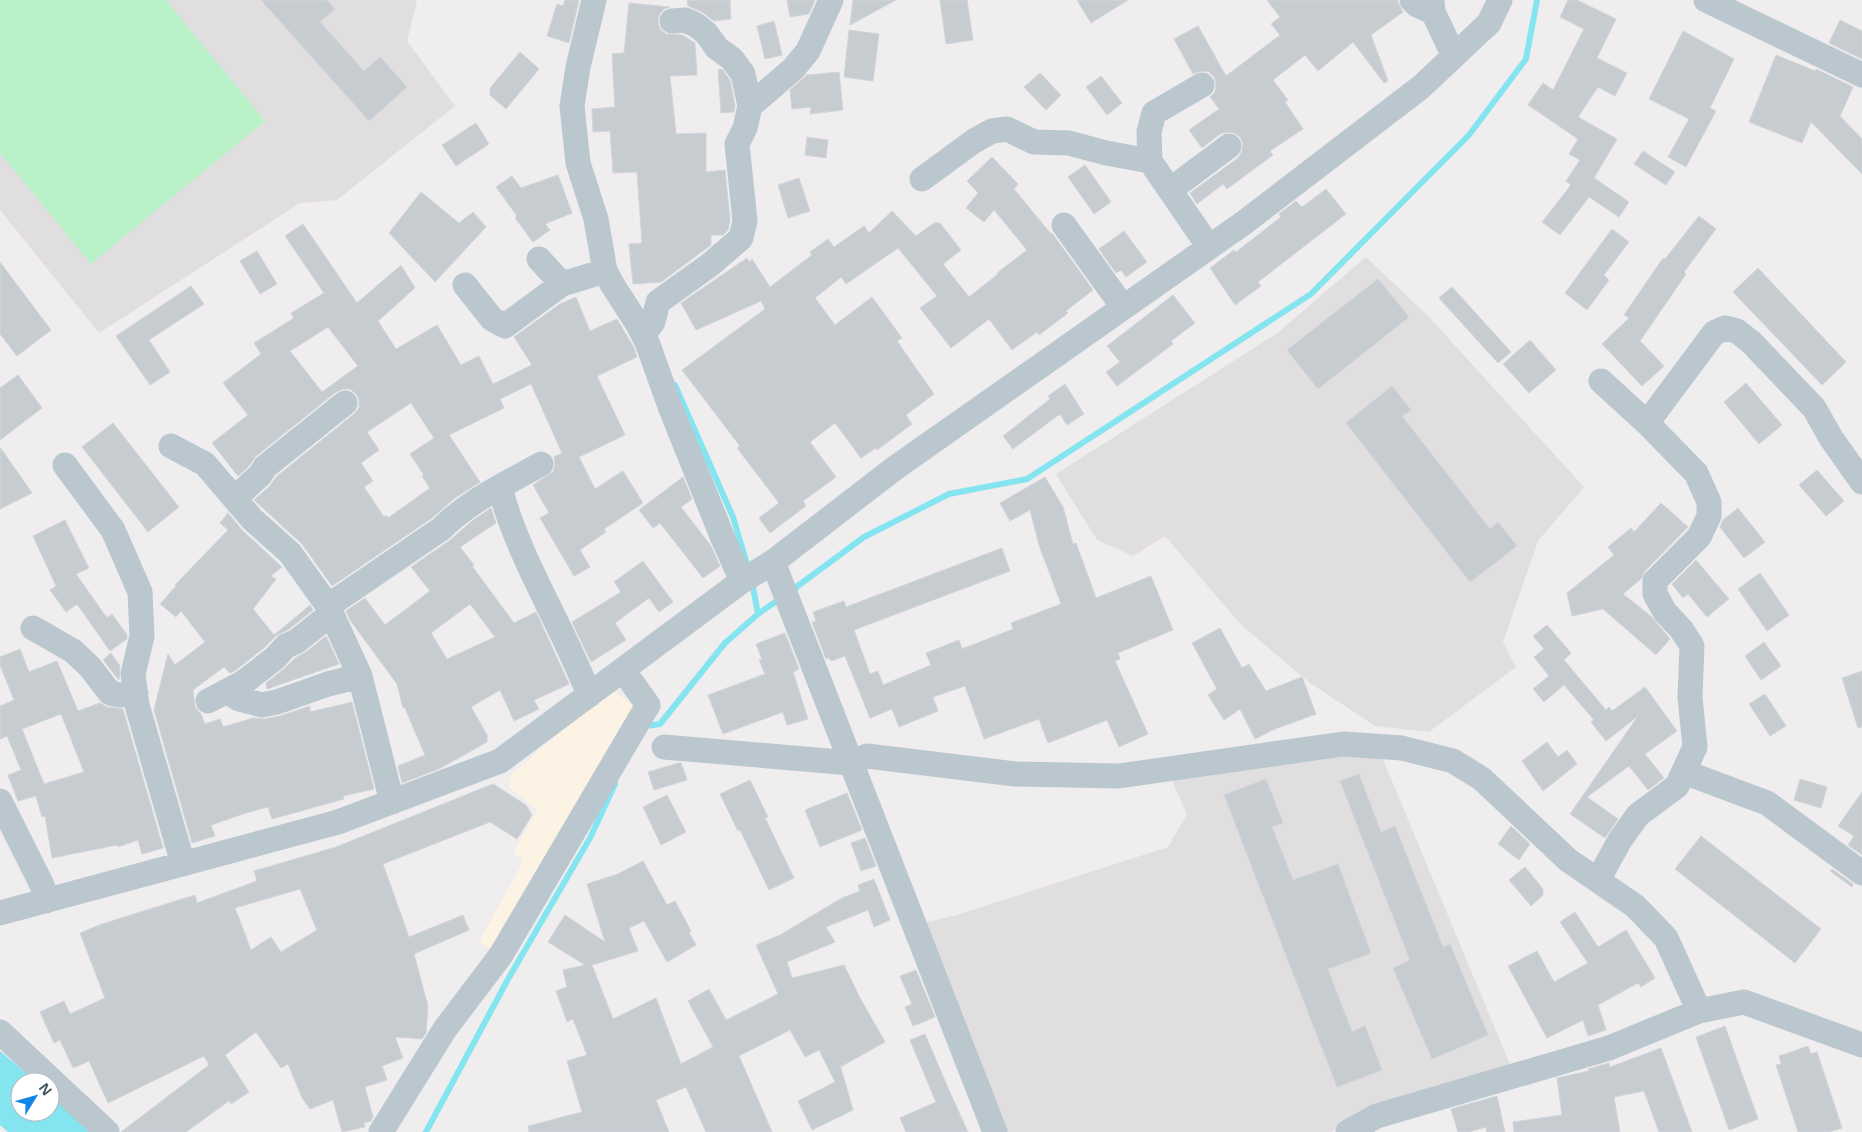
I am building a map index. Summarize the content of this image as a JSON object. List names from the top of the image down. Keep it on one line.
{"north":"top right"}
